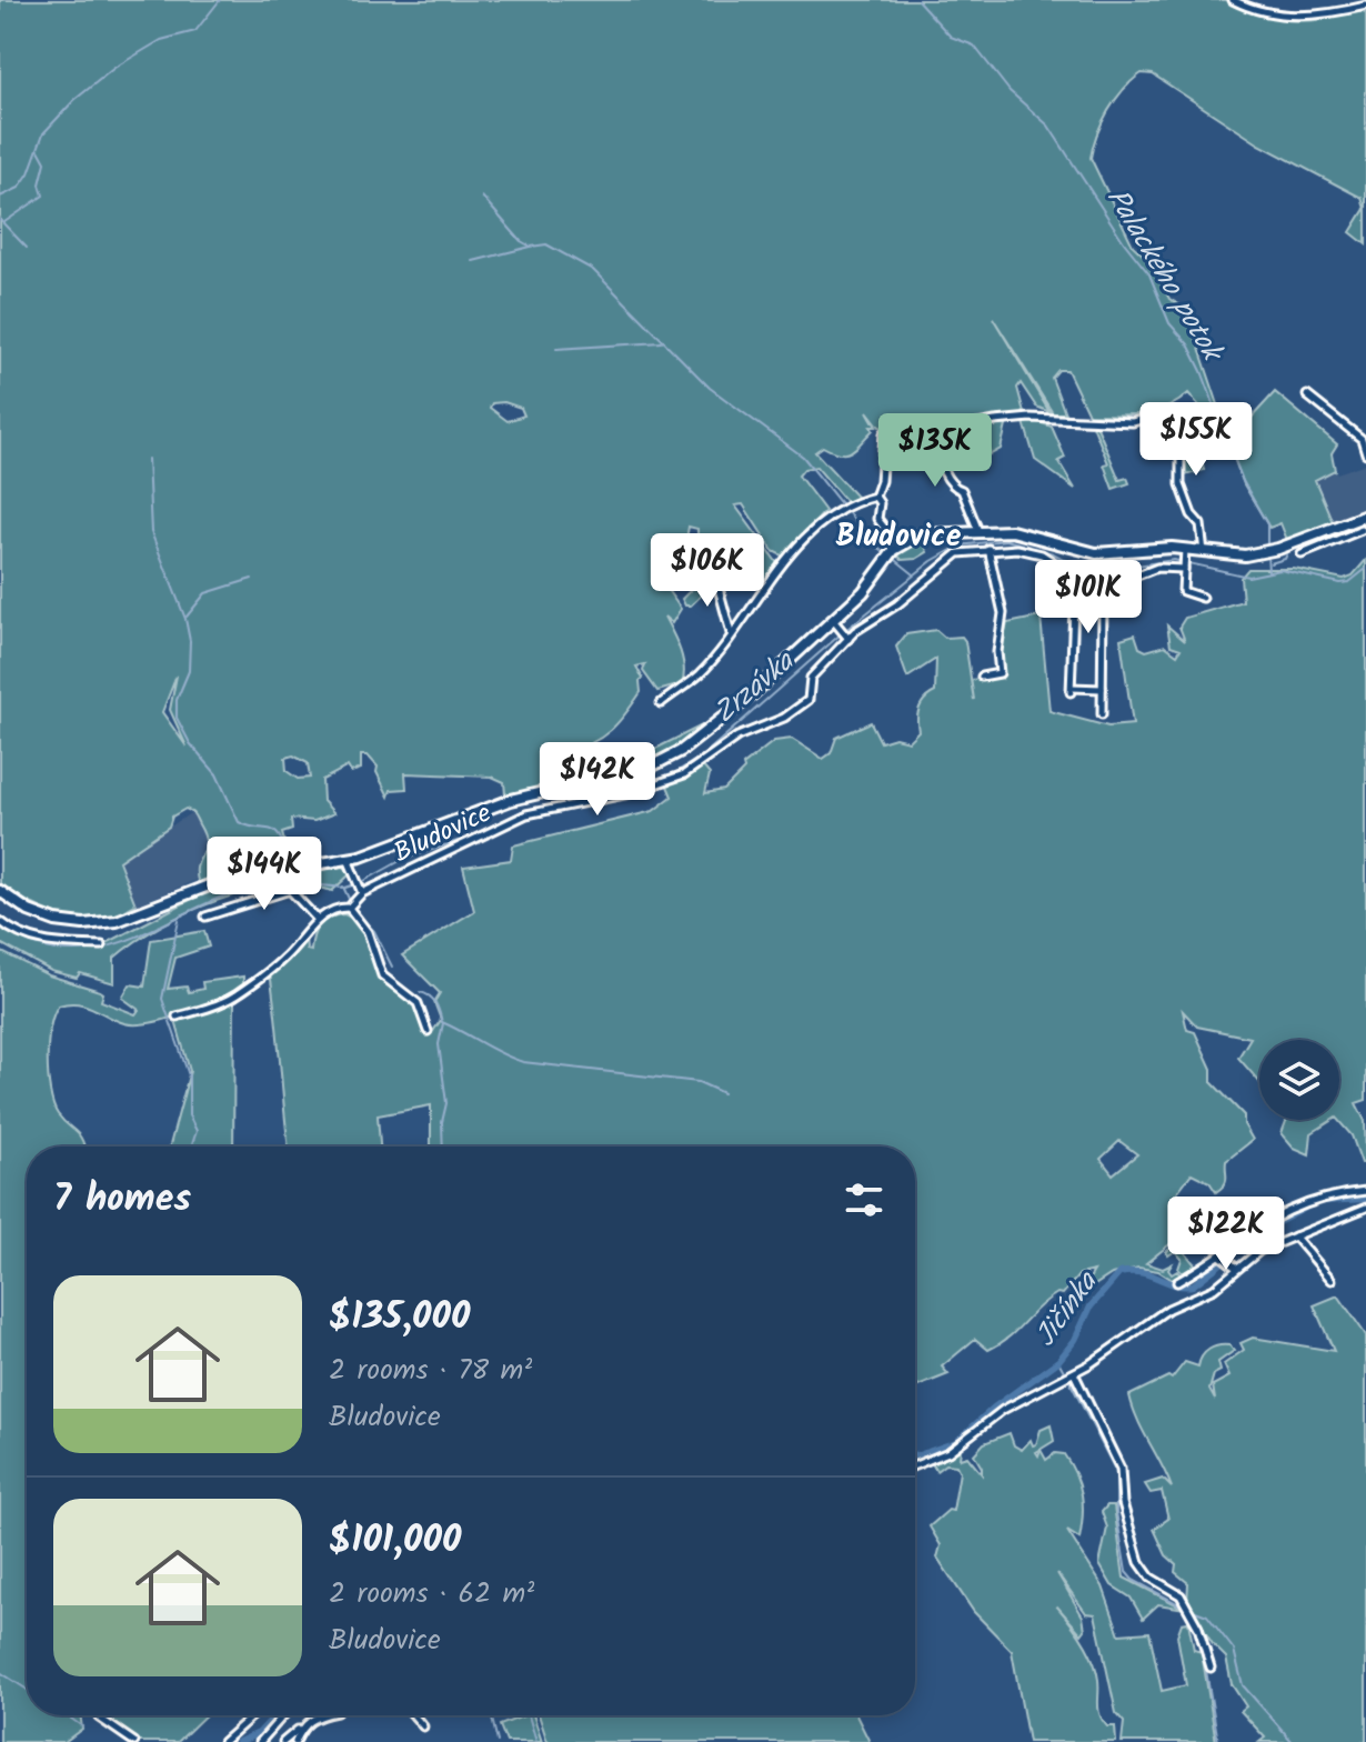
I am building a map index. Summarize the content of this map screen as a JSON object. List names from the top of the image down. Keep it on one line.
{"streets":{"street":["Bludovice"]},"districts":["Bludovice"],"water":["Palackého potok","Zrzávka","Jičínka"],"page":{"price":["$155K","$135K","$106K","$101K","$142K","$144K","$122K"],"heading":"7 homes","list":[{"name":"$135,000","note":"2 rooms · 78 m² · Bludovice"},{"name":"$101,000","note":"2 rooms · 62 m² · Bludovice"}]}}
